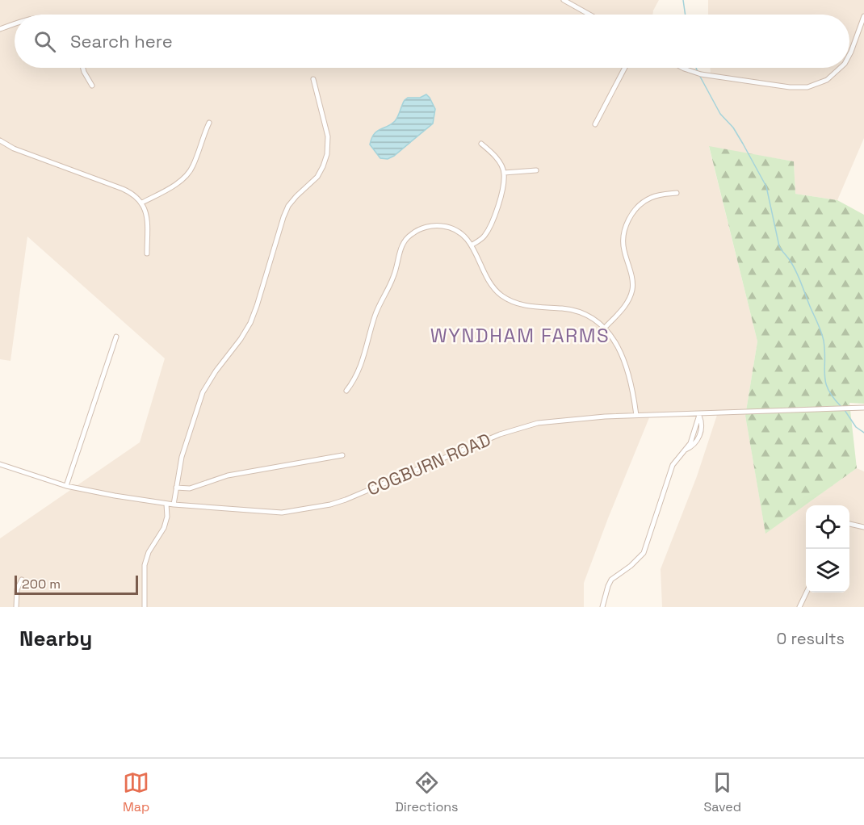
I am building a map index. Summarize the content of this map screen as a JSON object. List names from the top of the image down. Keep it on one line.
{"streets":{"street":["COGBURN ROAD"]},"districts":["WYNDHAM FARMS"],"scale_bar":"200 m","page":{"search":"Search here","scale":"200 m","heading":["Nearby","0 results"],"nav":["Map","Directions","Saved"]}}
